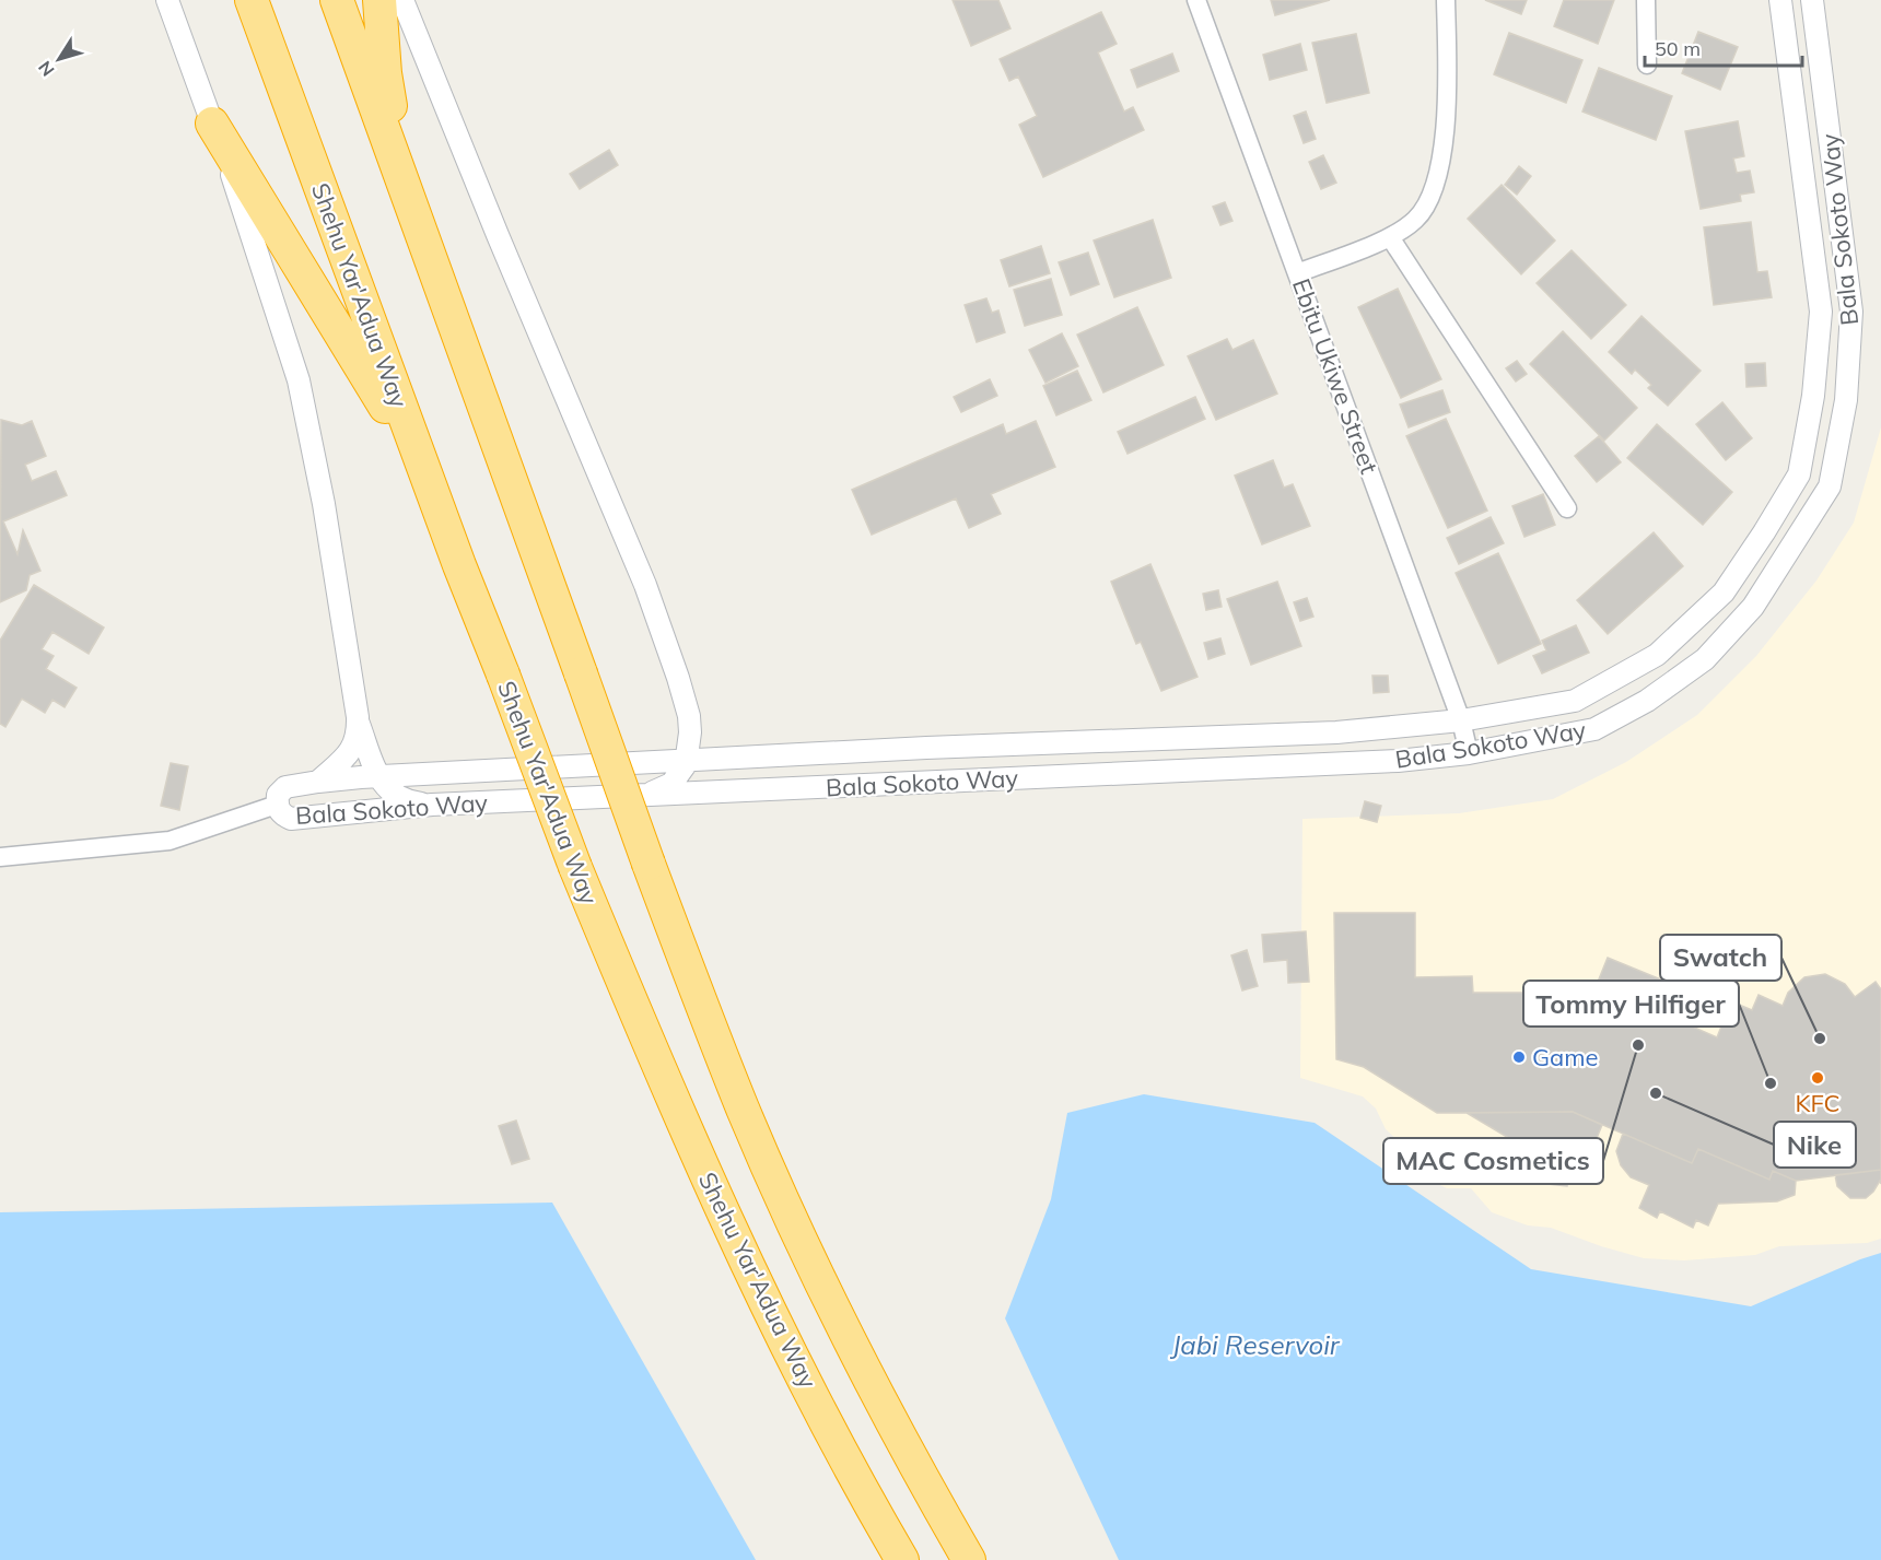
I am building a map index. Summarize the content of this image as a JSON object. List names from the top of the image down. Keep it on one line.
{"streets":{"highway":["Shehu Yar'Adua Way"],"street":["Bala Sokoto Way","Ebitu Ukiwe Street"]},"crossings":[["Bala Sokoto Way","Ebitu Ukiwe Street"]],"water":["Jabi Reservoir"],"places":["Swatch","MAC Cosmetics","Game","KFC","Tommy Hilfiger","Nike"],"scale_bar":"50 m","north":"bottom left"}
